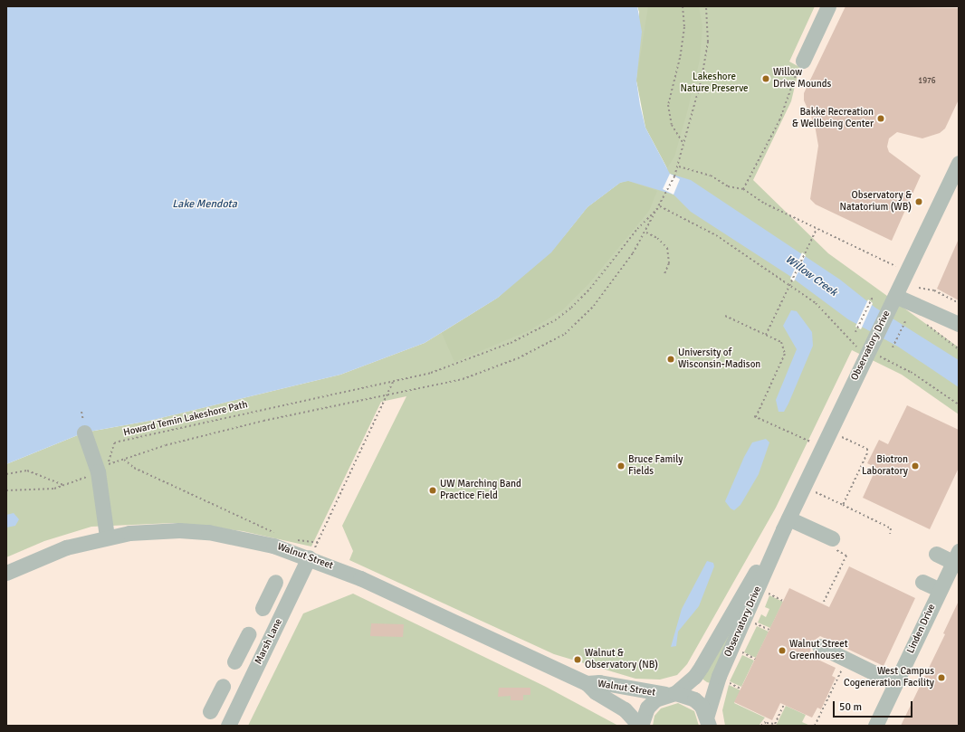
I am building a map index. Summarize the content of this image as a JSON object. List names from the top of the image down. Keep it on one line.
{"streets":{"street":["Observatory Drive","Walnut Street","Linden Drive","Marsh Lane"],"path":["Howard Temin Lakeshore Path"]},"crossings":[["Observatory Drive","Walnut Street"],["Walnut Street","Marsh Lane"]],"water":["Lake Mendota","Willow Creek"],"parks":["Lakeshore Nature Preserve"],"places":["Willow Drive Mounds","Bakke Recreation & Wellbeing Center","Observatory & Natatorium (WB)","University of Wisconsin-Madison","Bruce Family Fields","Biotron Laboratory","UW Marching Band Practice Field","Walnut Street Greenhouses","Walnut & Observatory (NB)","West Campus Cogeneration Facility"],"house_numbers":["1976"],"scale_bar":"50 m"}
